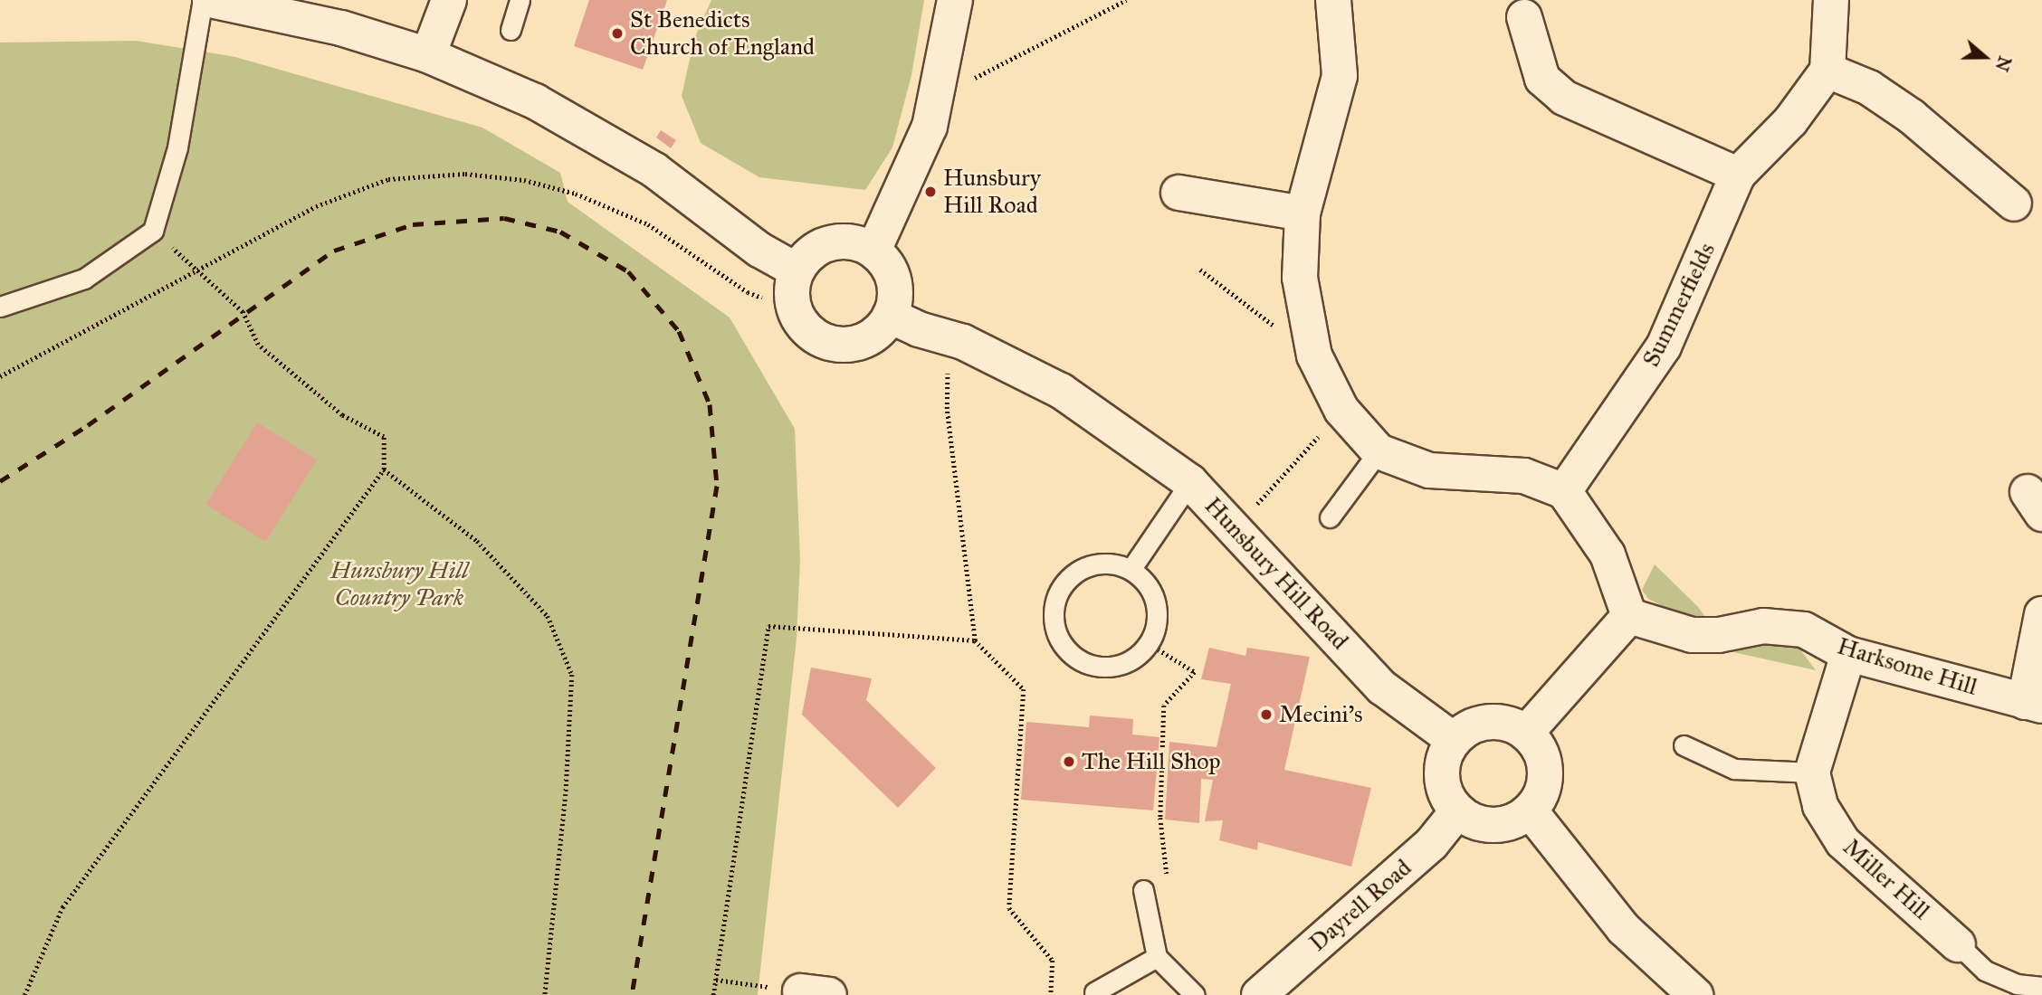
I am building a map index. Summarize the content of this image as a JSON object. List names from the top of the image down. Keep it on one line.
{"streets":{"street":["Summerfields","Hunsbury Hill Road","Harksome Hill","Miller Hill","Dayrell Road"]},"crossings":[["Hunsbury Hill Road","Dayrell Road"]],"parks":["Hunsbury Hill Country Park"],"places":["St Benedicts Church of England","Hunsbury Hill Road","Mecini's","The Hill Shop"],"north":"right"}
